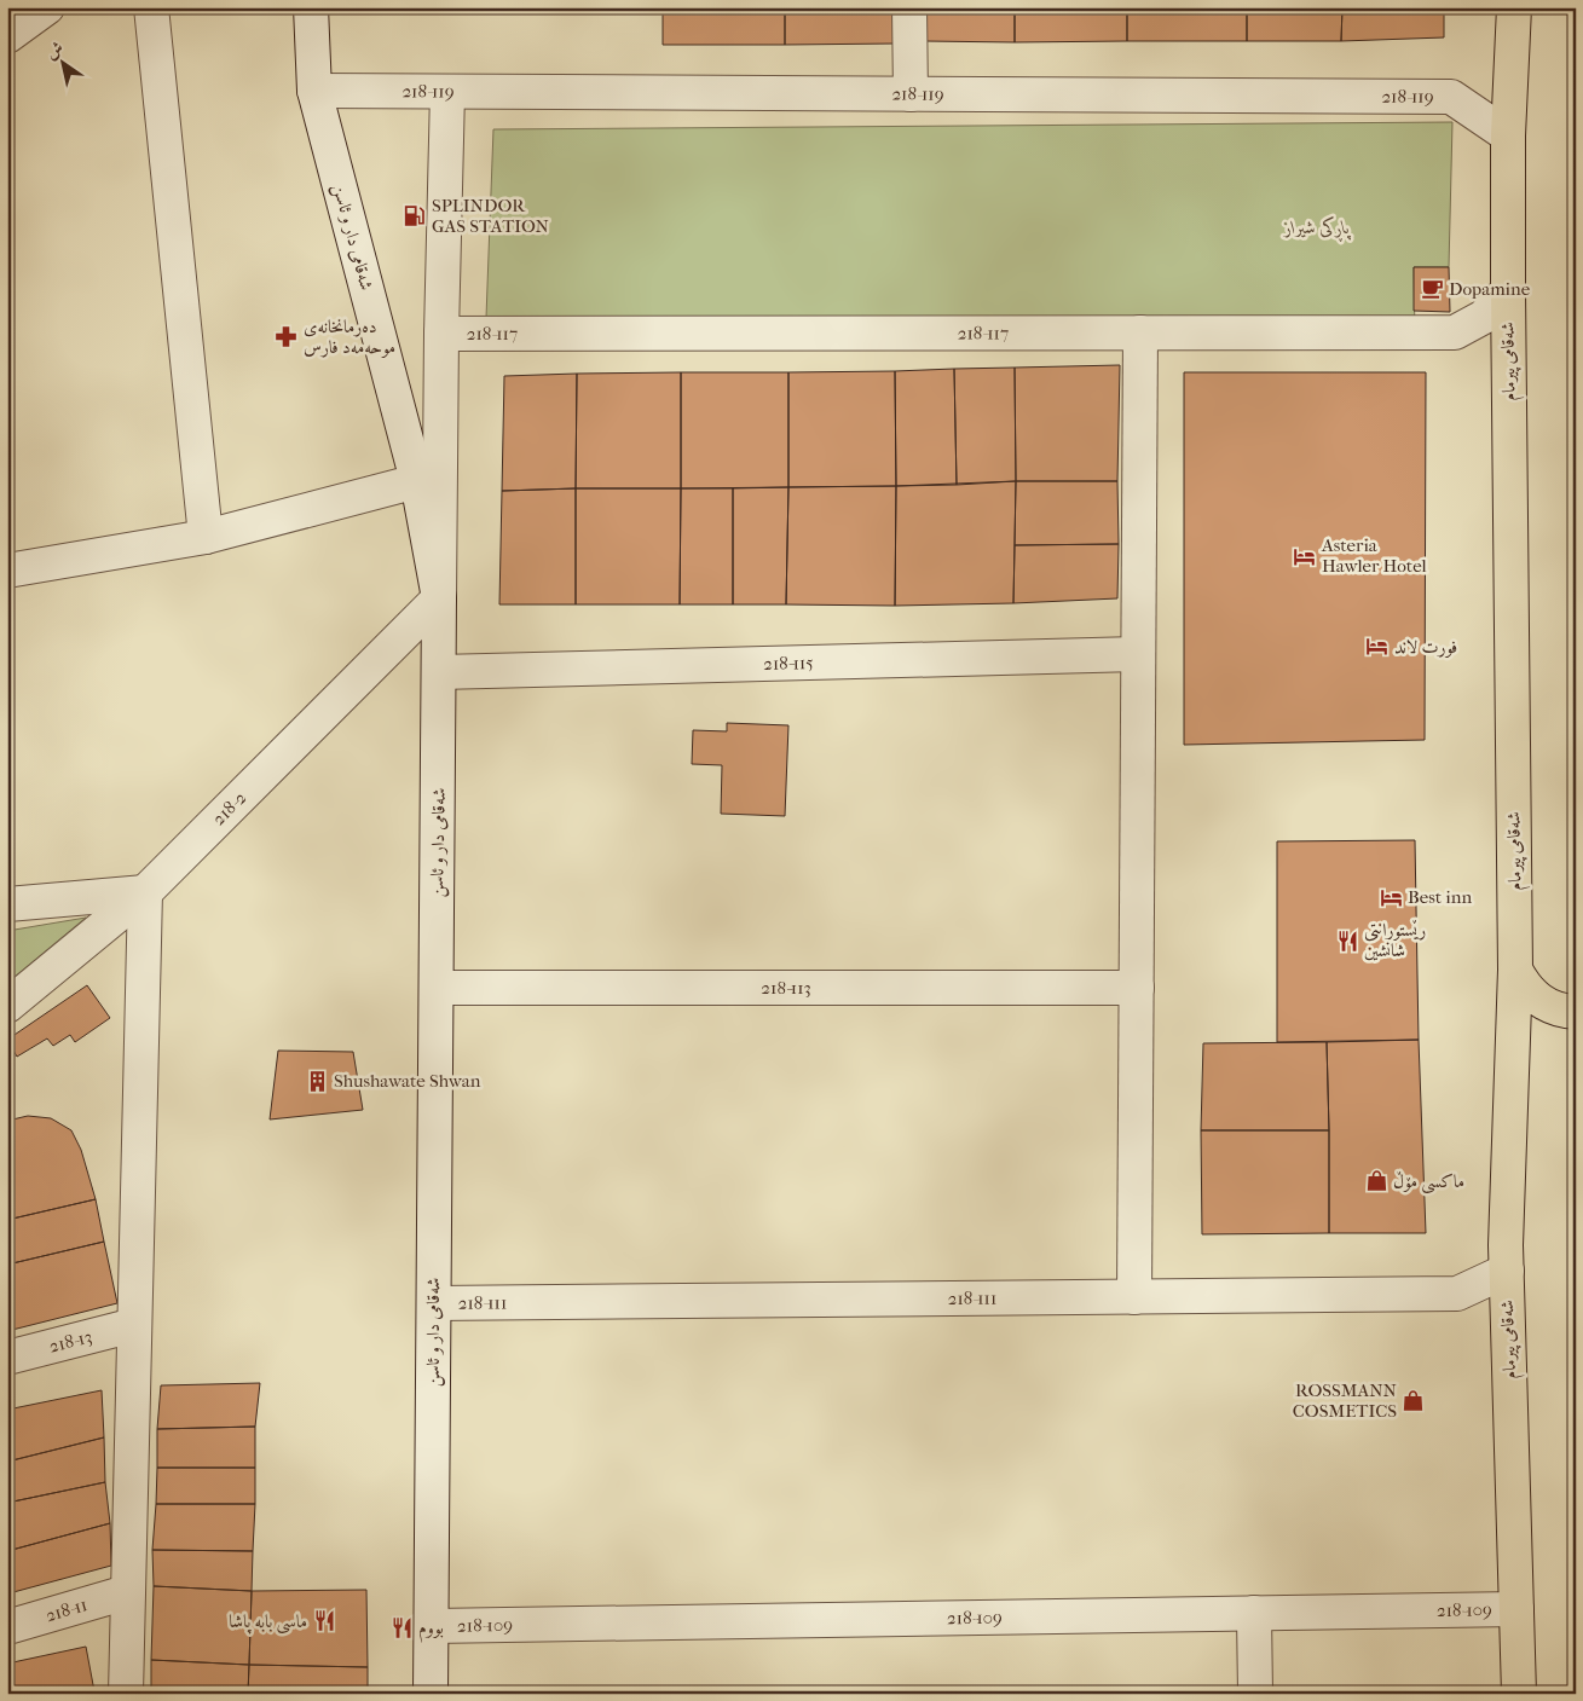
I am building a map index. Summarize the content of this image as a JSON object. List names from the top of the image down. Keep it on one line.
{"streets":{"highway":["شەقامی پیرمام"],"street":["218-119","شەقامی دار و ئاسن","218-117","218-115","218-2","218-113","218-111","218-13","218-109","218-11"]},"crossings":[["218-119","شەقامی دار و ئاسن"],["218-119","شەقامی پیرمام"],["شەقامی دار و ئاسن","218-115"],["شەقامی دار و ئاسن","218-2"],["شەقامی دار و ئاسن","218-113"],["شەقامی دار و ئاسن","218-111"],["شەقامی دار و ئاسن","218-109"],["218-117","شەقامی پیرمام"],["شەقامی پیرمام","218-111"],["شەقامی پیرمام","218-109"]],"parks":["پاڕکی شیراز"],"places":{"fuel station":["SPLINDOR GAS STATION"],"cafe":["Dopamine"],"pharmacy":["دەرمانخانەی موحەمەد فارس"],"hotel":["Asteria Hawler Hotel","فورت لاند","Best inn"],"restaurant":["رێستورانتی شانشین","ماسی بابە پاشا","بووم"],"building":["Shushawate Shwan"],"shop":["ماكسی مۆڵ","ROSSMANN COSMETICS"]},"north":"top left"}
